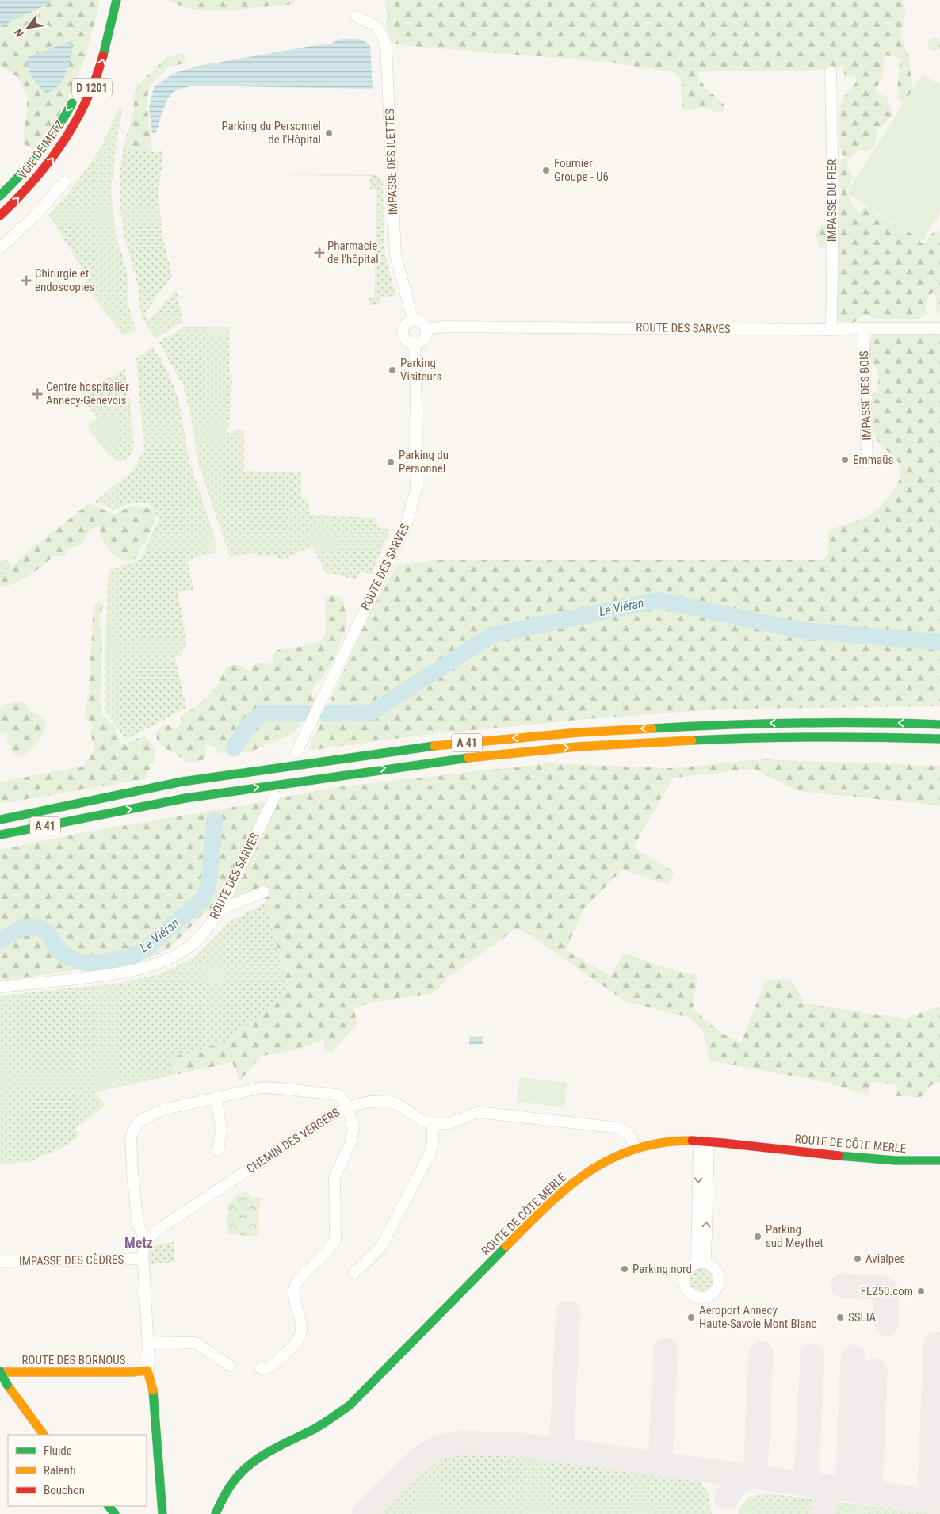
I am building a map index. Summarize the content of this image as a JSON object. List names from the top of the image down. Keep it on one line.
{"streets":{"main road":["D 1201","VOIE DE METZ","A 41","ROUTE DE CÔTE MERLE","ROUTE DES BORNOUS"],"street":["IMPASSE DES ILETTES","IMPASSE DU FIER","ROUTE DES SARVES","IMPASSE DES BOIS","CHEMIN DES VERGERS","IMPASSE DES CÈDRES"]},"crossings":[["IMPASSE DES ILETTES","ROUTE DES SARVES"],["IMPASSE DU FIER","ROUTE DES SARVES"],["ROUTE DES SARVES","IMPASSE DES BOIS"]],"districts":["Metz"],"water":["Le Viéran"],"places":{"other":["Parking du Personnel de l'Hôpital","Fournier Groupe - U6","Parking Visiteurs","Emmaüs","Parking du Personnel","Parking sud Meythet","Avialpes","Parking nord","FL250.com","Aéroport Annecy Haute-Savoie Mont Blanc","SSLIA"],"health":["Pharmacie de l'hôpital","Chirurgie et endoscopies","Centre hospitalier Annecy-Genevois"]},"legend":["Fluide","Ralenti","Bouchon"],"north":"bottom left"}
